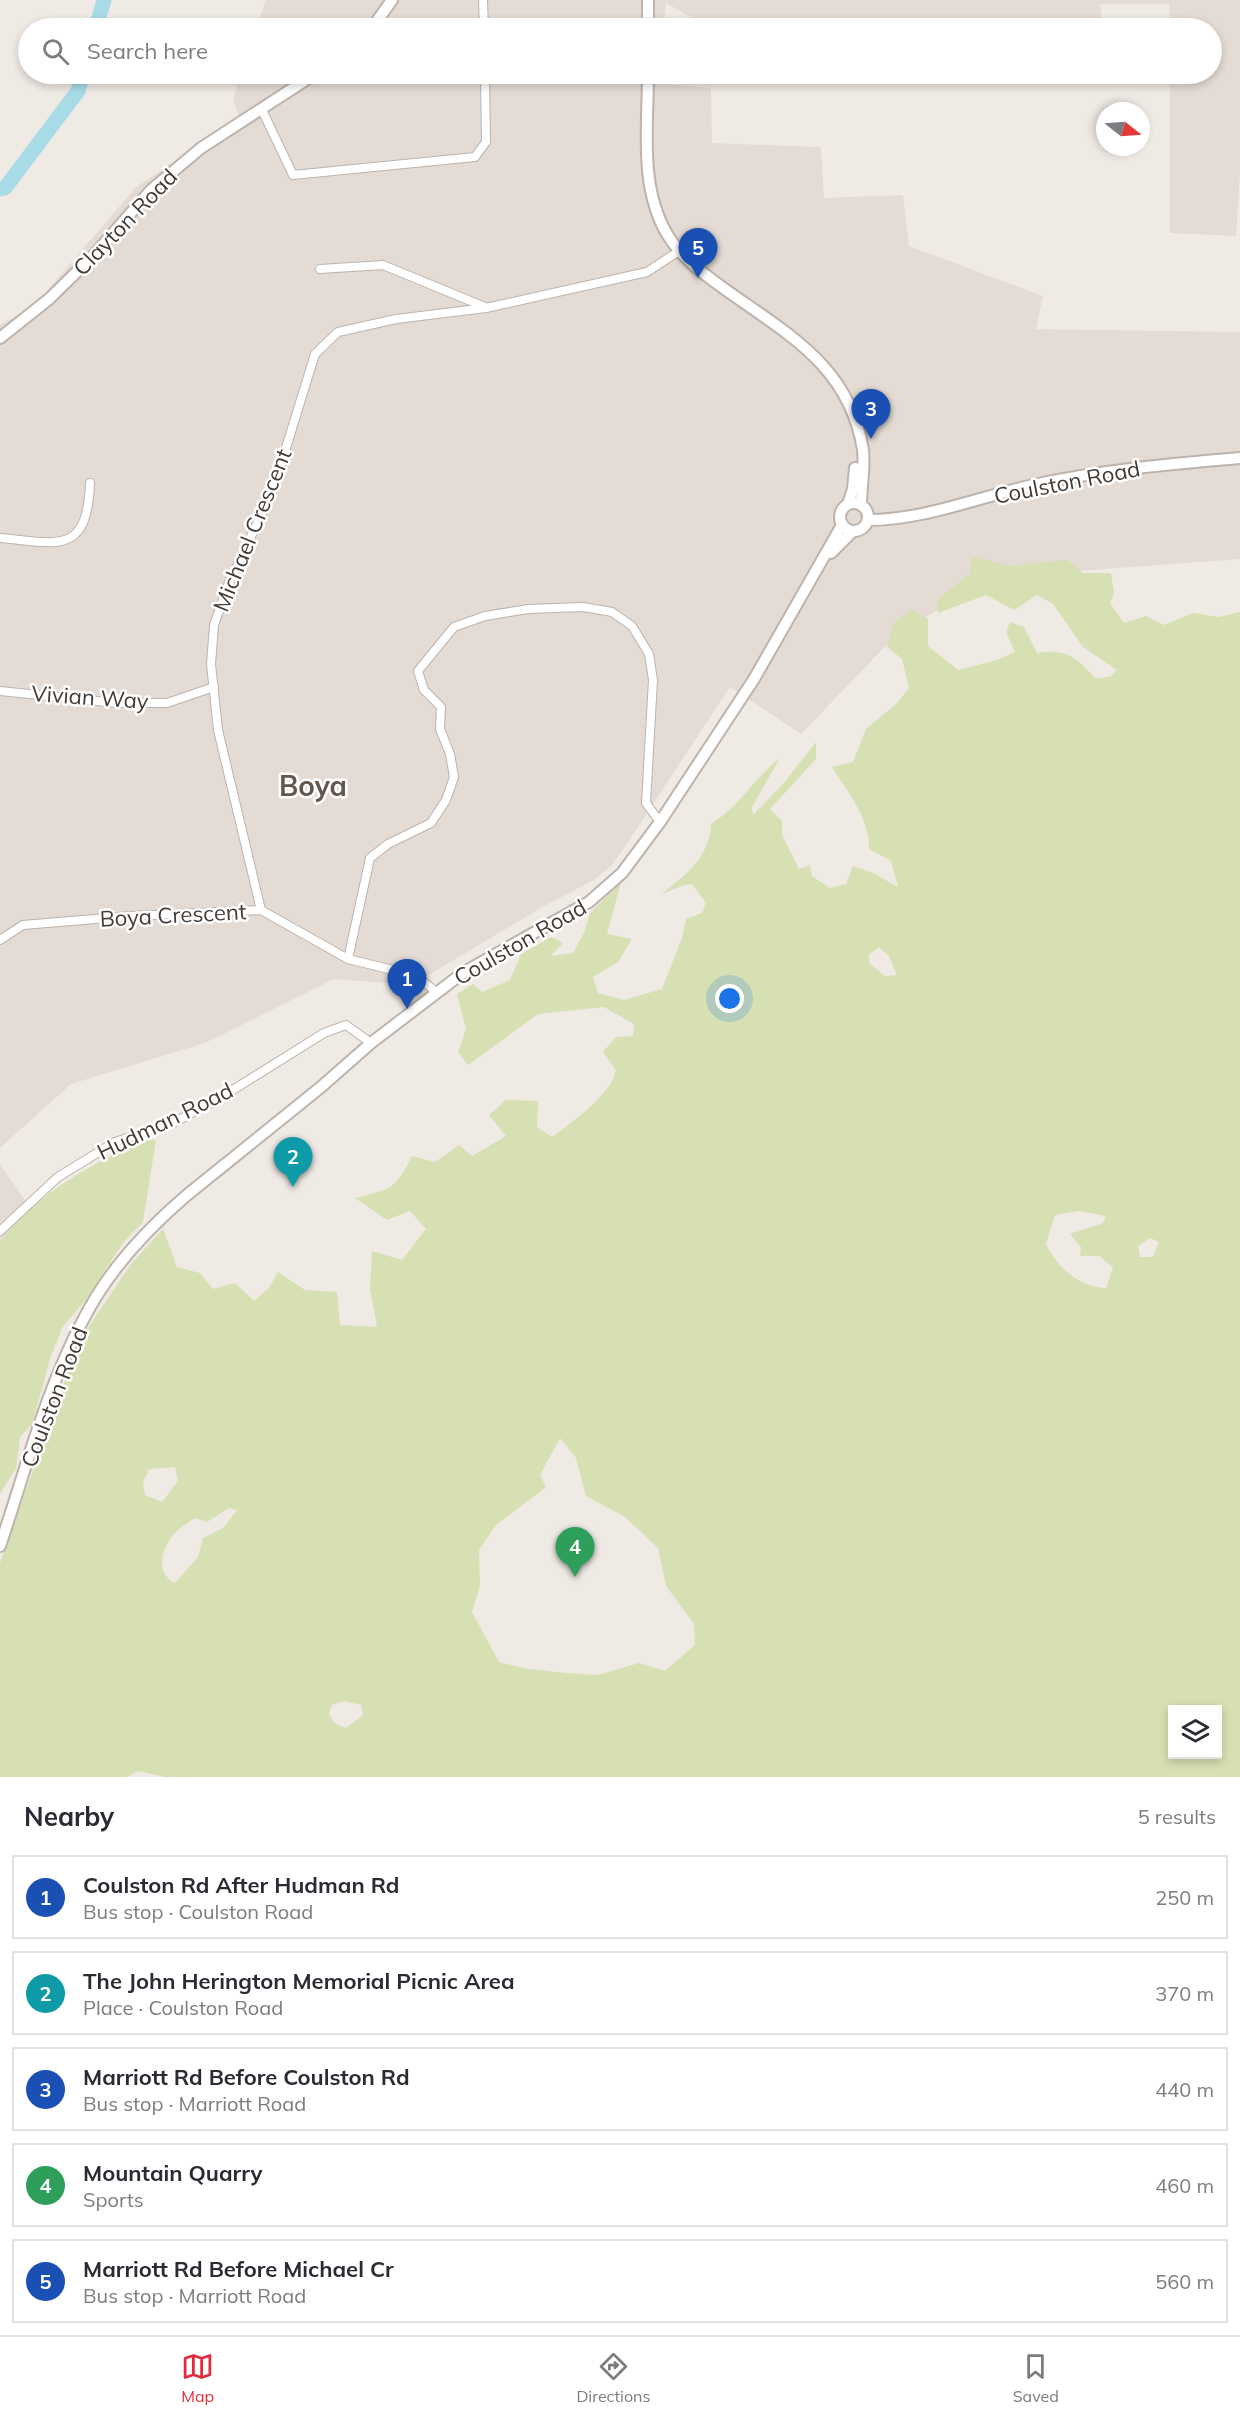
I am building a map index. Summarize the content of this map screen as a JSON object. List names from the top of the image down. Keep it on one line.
{"streets":{"street":["Clayton Road","Coulston Road","Michael Crescent","Vivian Way","Boya Crescent","Hudman Road"]},"crossings":[["Coulston Road","Boya Crescent"],["Coulston Road","Hudman Road"],["Michael Crescent","Vivian Way"],["Michael Crescent","Boya Crescent"]],"districts":["Boya"],"north":"right","page":{"search":"Search here","pins":["5","3","1","2","4"],"heading":["Nearby","5 results"],"list":[{"mark":"1","name":"Coulston Rd After Hudman Rd","note":"Bus stop · Coulston Road","value":"250 m"},{"mark":"2","name":"The John Herington Memorial Picnic Area","note":"Place · Coulston Road","value":"370 m"},{"mark":"3","name":"Marriott Rd Before Coulston Rd","note":"Bus stop · Marriott Road","value":"440 m"},{"mark":"4","name":"Mountain Quarry","note":"Sports","value":"460 m"},{"mark":"5","name":"Marriott Rd Before Michael Cr","note":"Bus stop · Marriott Road","value":"560 m"}],"nav":["Map","Directions","Saved"]}}
